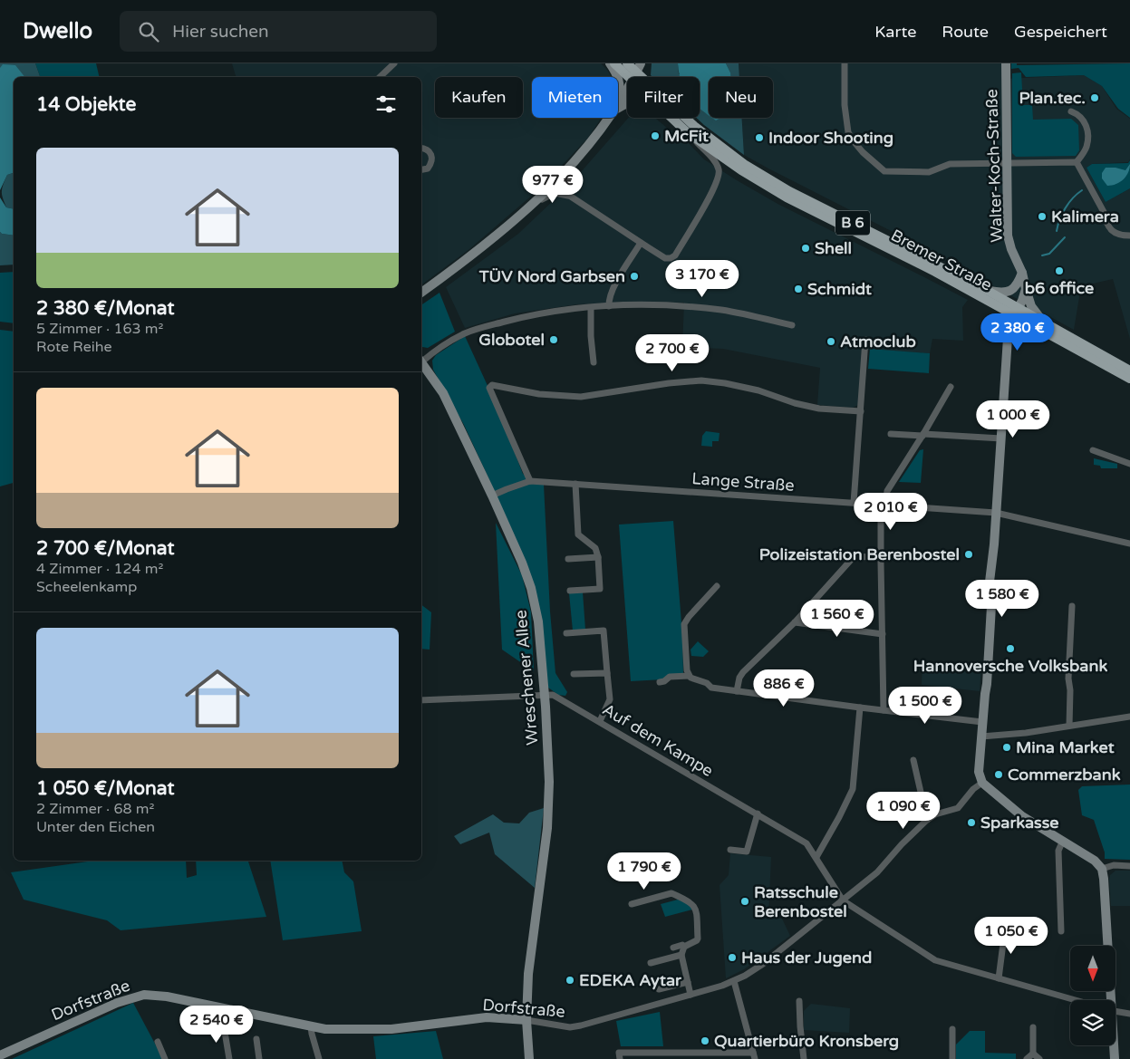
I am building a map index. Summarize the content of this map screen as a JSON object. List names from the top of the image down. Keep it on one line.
{"streets":{"main road":["B 6","Bremer Straße"],"street":["Walter-Koch-Straße","Lange Straße","Wreschener Allee","Auf dem Kampe","Dorfstraße"]},"crossings":[["Walter-Koch-Straße","Bremer Straße"],["Lange Straße","Wreschener Allee"],["Wreschener Allee","Auf dem Kampe"],["Wreschener Allee","Dorfstraße"],["Auf dem Kampe","Dorfstraße"]],"places":["Plan.tec.","McFit","Indoor Shooting","Kalimera","Shell","b6 office","TÜV Nord Garbsen","Schmidt","Globotel","Atmoclub","Polizeistation Berenbostel","Hannoversche Volksbank","Mina Market","Commerzbank","Sparkasse","Ratsschule Berenbostel","Haus der Jugend","EDEKA Aytar","Quartierbüro Kronsberg"],"north":"bottom","page":{"header":"Dwello","search":"Hier suchen","nav":["Karte","Route","Gespeichert"],"chip":["Kaufen","Mieten","Filter","Neu"],"heading":"14 Objekte","list":[{"name":"2 380 €/Monat","note":"5 Zimmer · 163 m² · Rote Reihe"},{"name":"2 700 €/Monat","note":"4 Zimmer · 124 m² · Scheelenkamp"},{"name":"1 050 €/Monat","note":"2 Zimmer · 68 m² · Unter den Eichen"}],"price":["977 €","3 170 €","2 380 €","2 700 €","1 000 €","2 010 €","1 580 €","1 560 €","886 €","1 500 €","1 090 €","1 790 €","1 050 €","2 540 €"]}}
